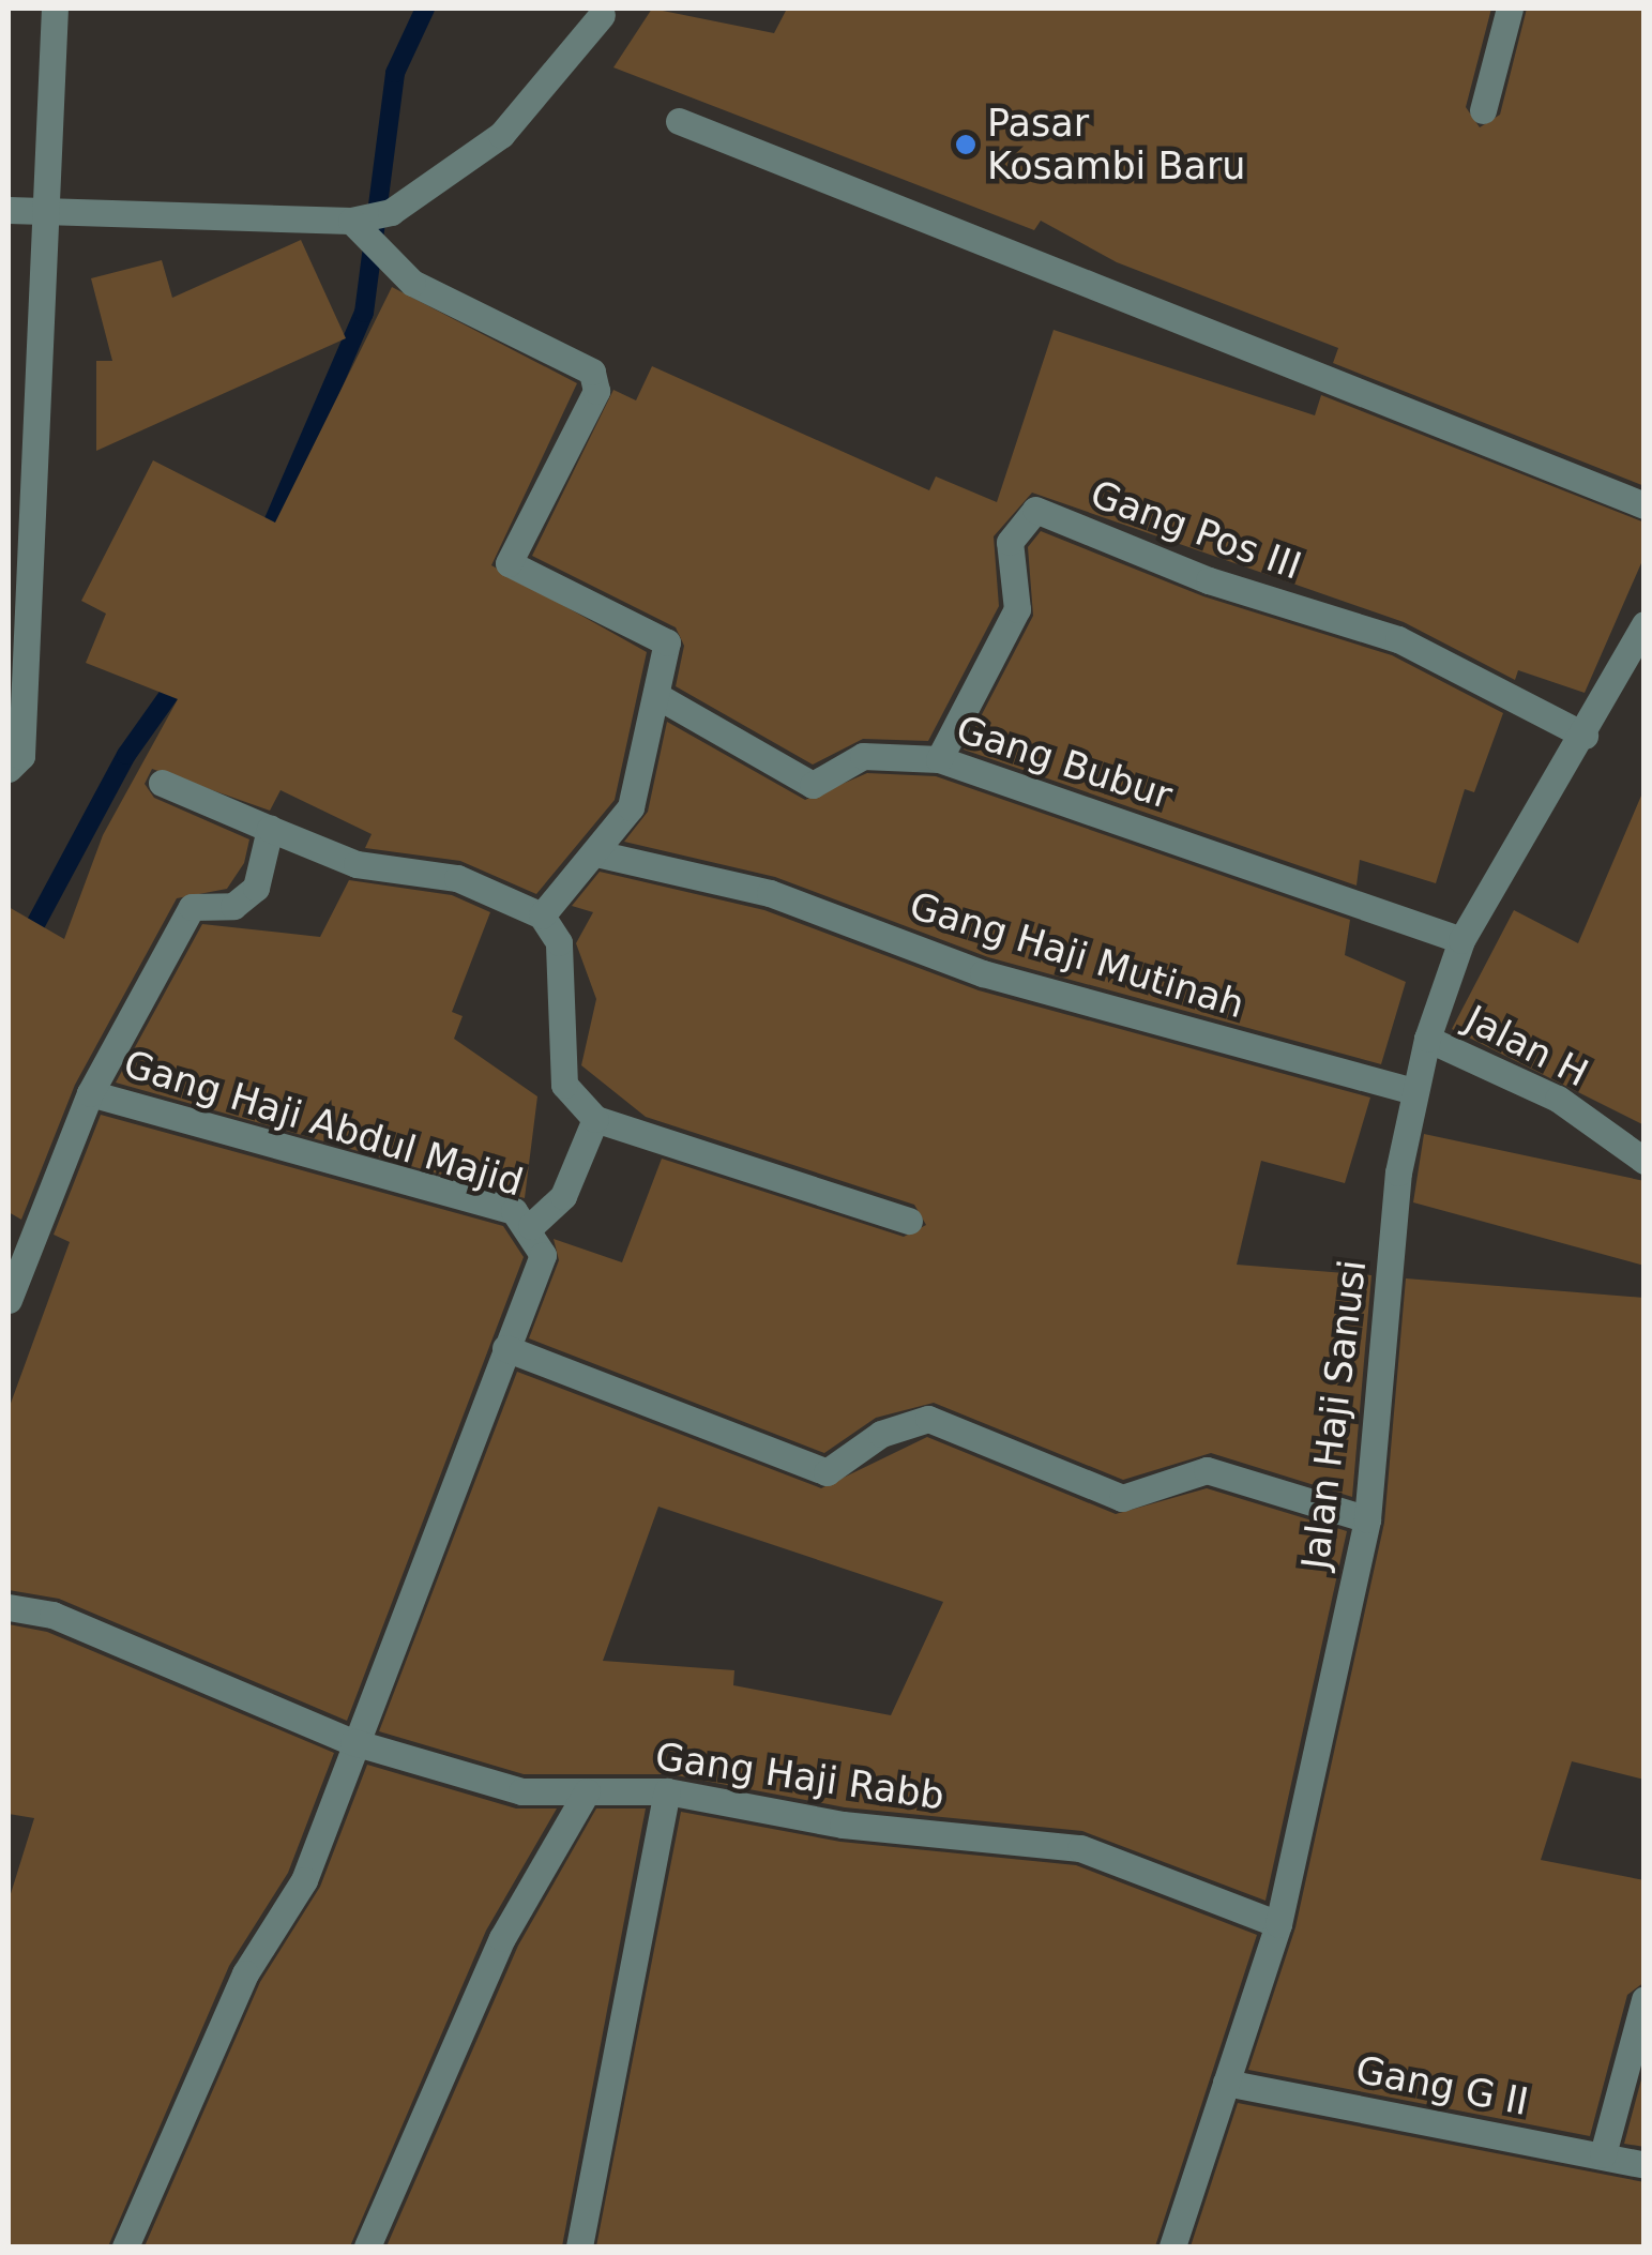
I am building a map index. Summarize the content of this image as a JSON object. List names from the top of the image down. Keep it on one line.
{"streets":{"street":["Gang Pos III","Gang Bubur","Gang Haji Mutinah","Jalan H","Gang Haji Abdul Majid","Jalan Haji Sanusi","Gang Haji Rabb","Gang G II"]},"crossings":[["Gang Pos III","Gang Bubur"],["Gang Pos III","Jalan Haji Sanusi"],["Gang Bubur","Jalan Haji Sanusi"],["Gang Haji Mutinah","Jalan Haji Sanusi"],["Jalan H","Jalan Haji Sanusi"],["Gang Haji Abdul Majid","Gang Haji Rabb"],["Jalan Haji Sanusi","Gang Haji Rabb"],["Jalan Haji Sanusi","Gang G II"]],"places":["Pasar Kosambi Baru"]}
